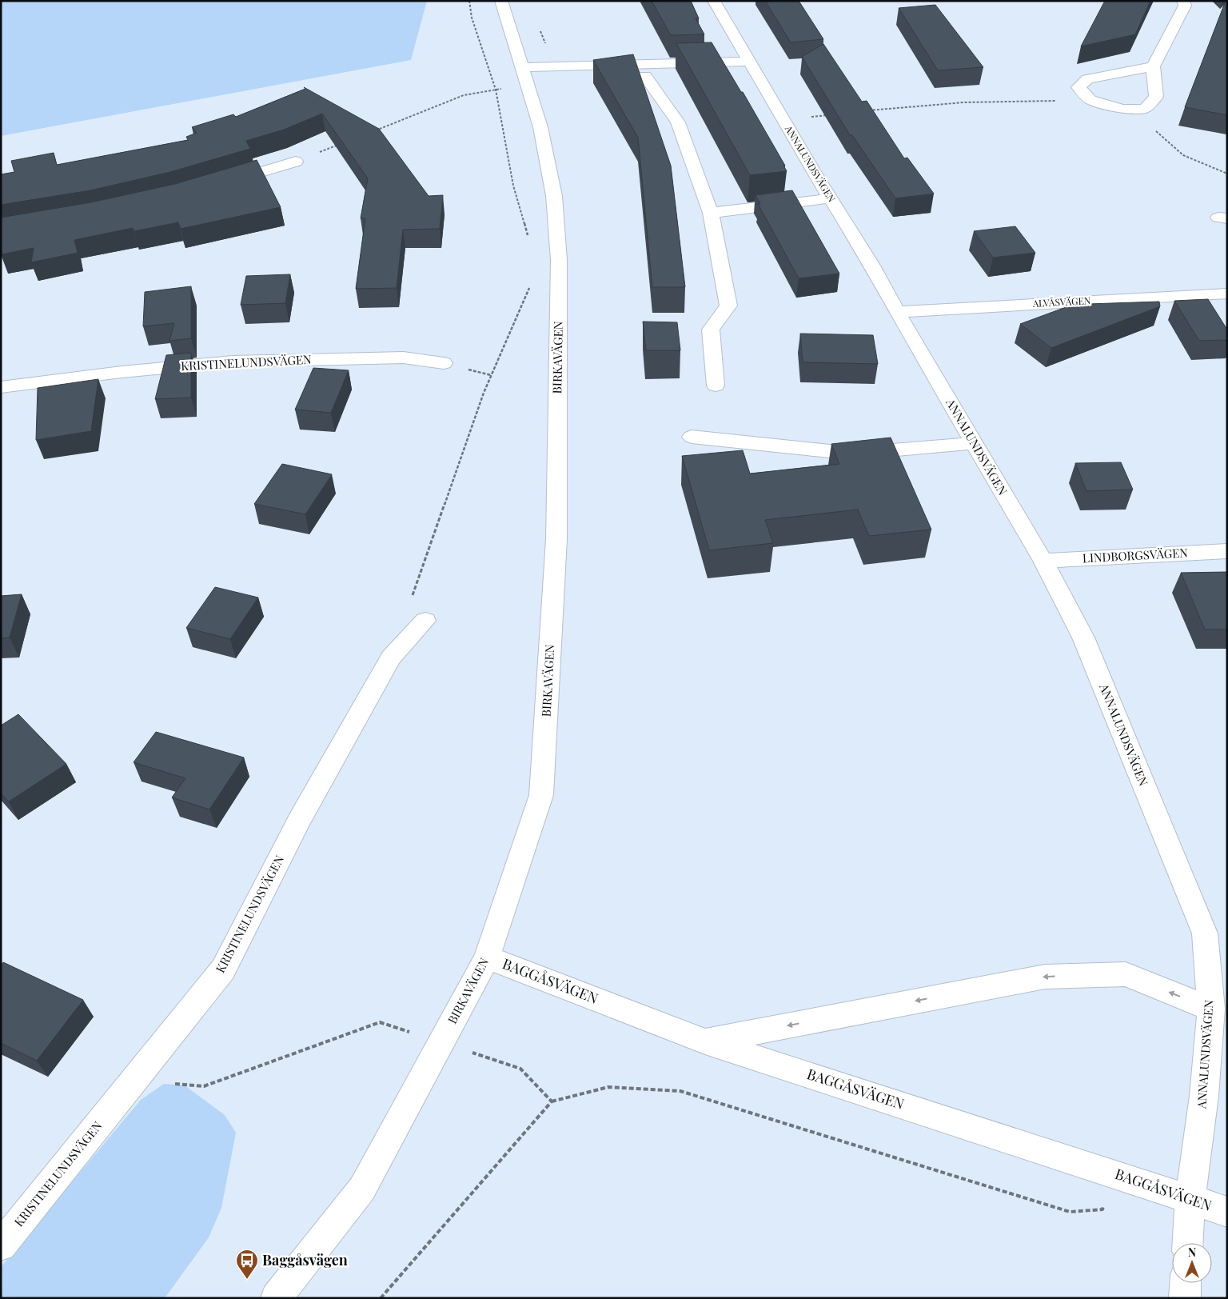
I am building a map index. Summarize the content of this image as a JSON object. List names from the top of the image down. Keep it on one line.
{"streets":{"street":["ANNALUNDSVÄGEN","ALVÅSVÄGEN","BIRKAVÄGEN","KRISTINELUNDSVÄGEN","LINDBORGSVÄGEN","BAGGÅSVÄGEN"]},"crossings":[["ANNALUNDSVÄGEN","ALVÅSVÄGEN"],["ANNALUNDSVÄGEN","LINDBORGSVÄGEN"],["ANNALUNDSVÄGEN","BAGGÅSVÄGEN"],["BIRKAVÄGEN","BAGGÅSVÄGEN"]],"places":{"bus stop":["Baggåsvägen"]},"north":"top"}
